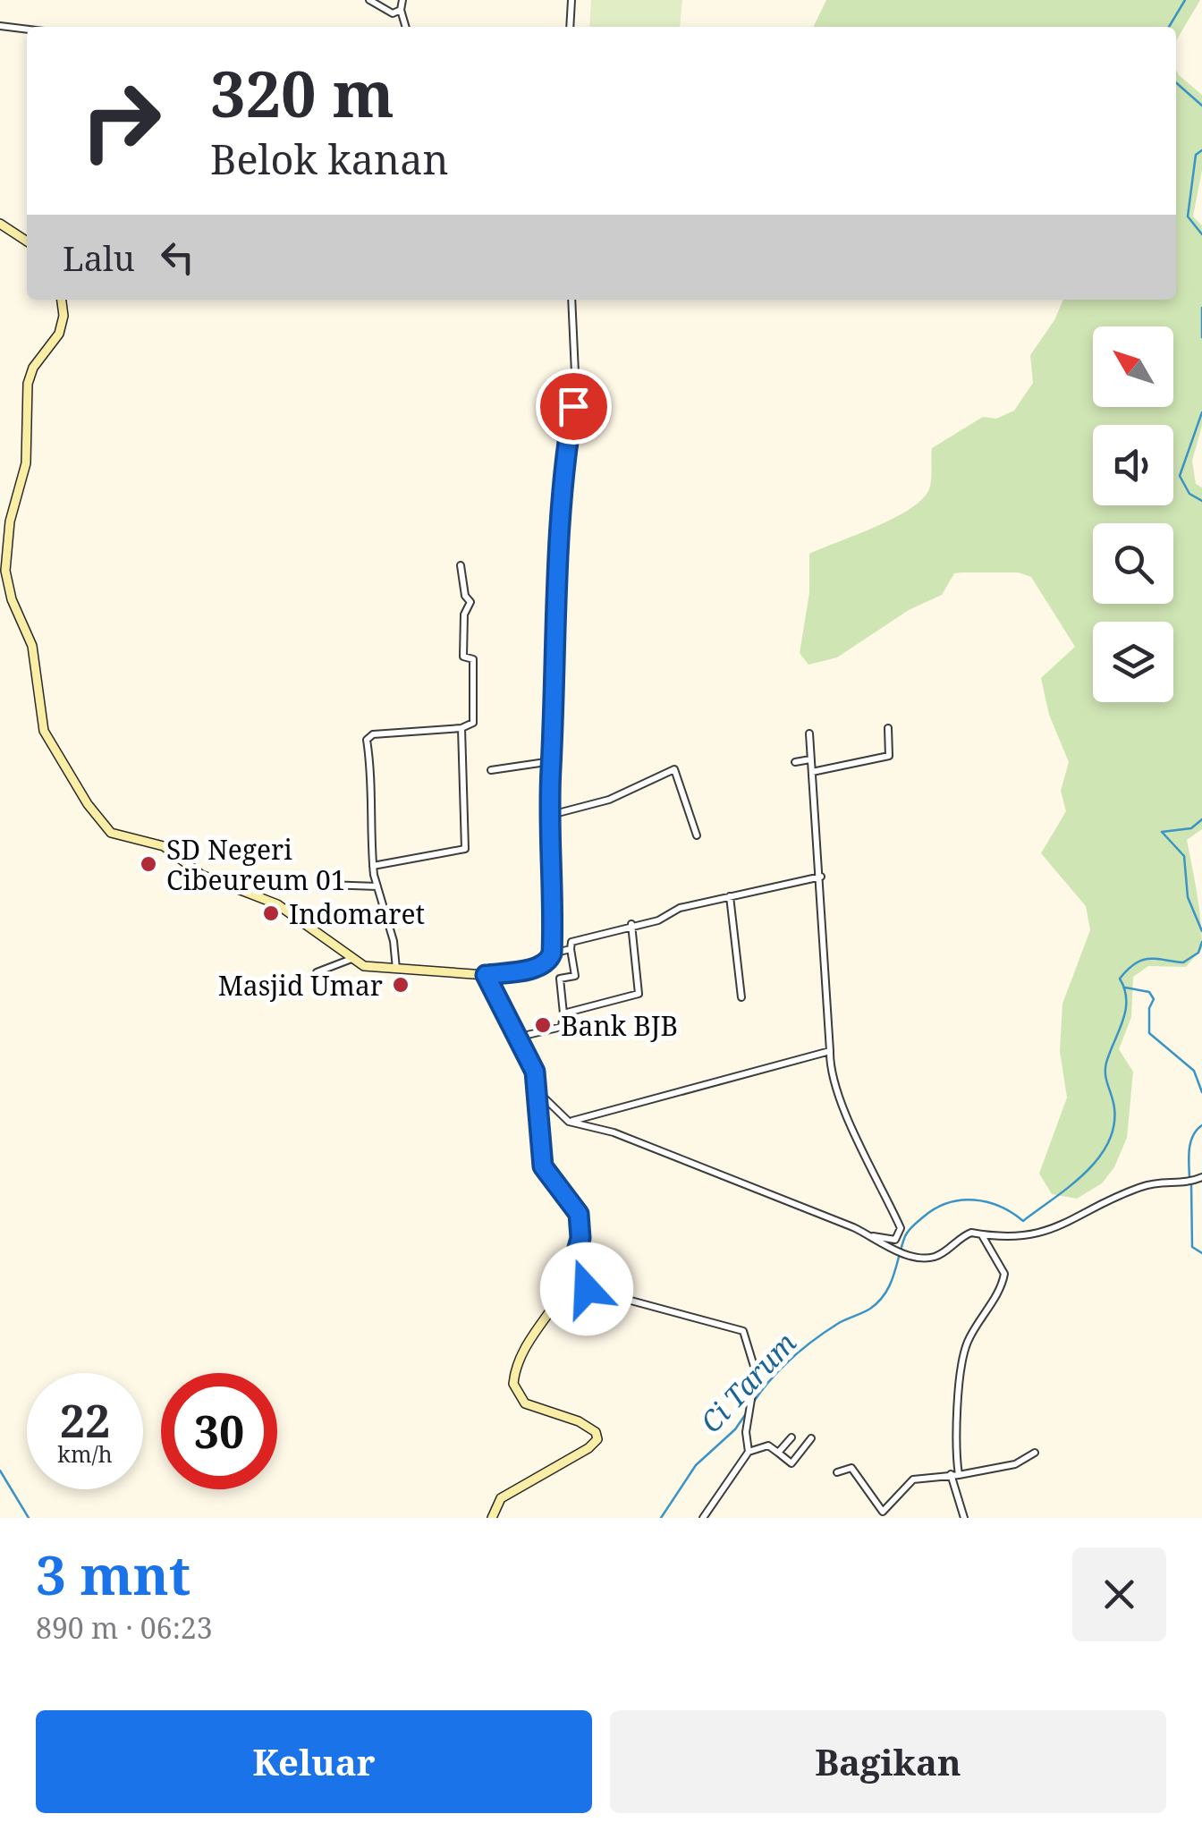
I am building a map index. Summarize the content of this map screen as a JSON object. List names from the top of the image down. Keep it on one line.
{"water":["Ci Tarum"],"places":["SD Negeri Cibeureum 01","Indomaret","Masjid Umar","Bank BJB"],"north":"top left","page":{"turn":["320 m","Belok kanan"],"then":"Lalu","speed":"22 km/h","limit":"30","heading":["3 mnt","890 m · 06:23"],"buttons":["Keluar","Bagikan"]}}
